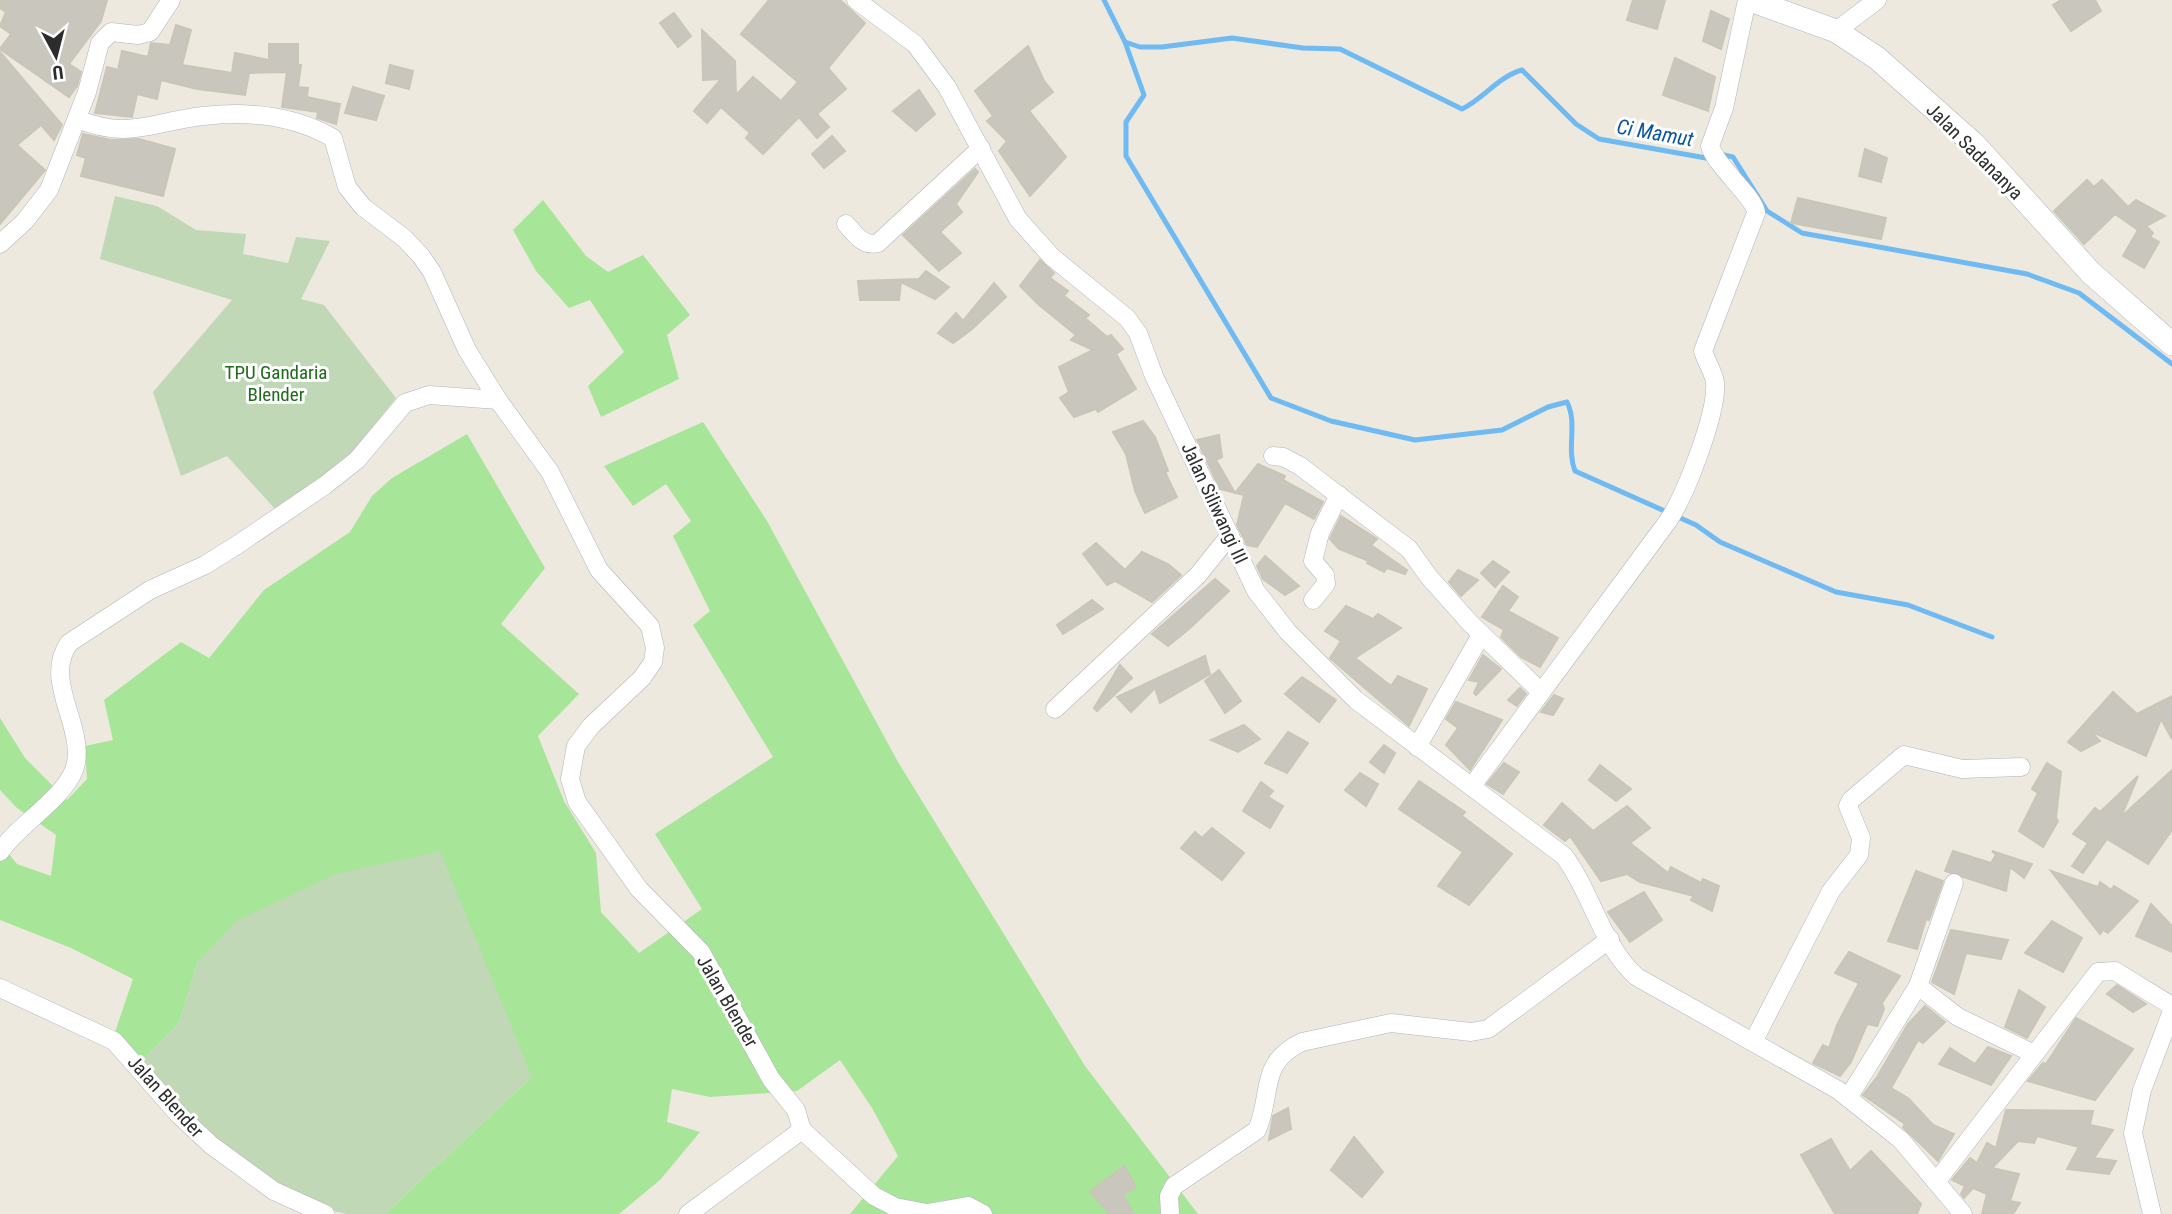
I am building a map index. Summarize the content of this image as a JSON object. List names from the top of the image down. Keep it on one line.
{"streets":{"street":["Jalan Sadananya","Jalan Siliwangi III","Jalan Blender"]},"water":["Ci Mamut"],"parks":["TPU Gandaria Blender"],"north":"bottom"}
